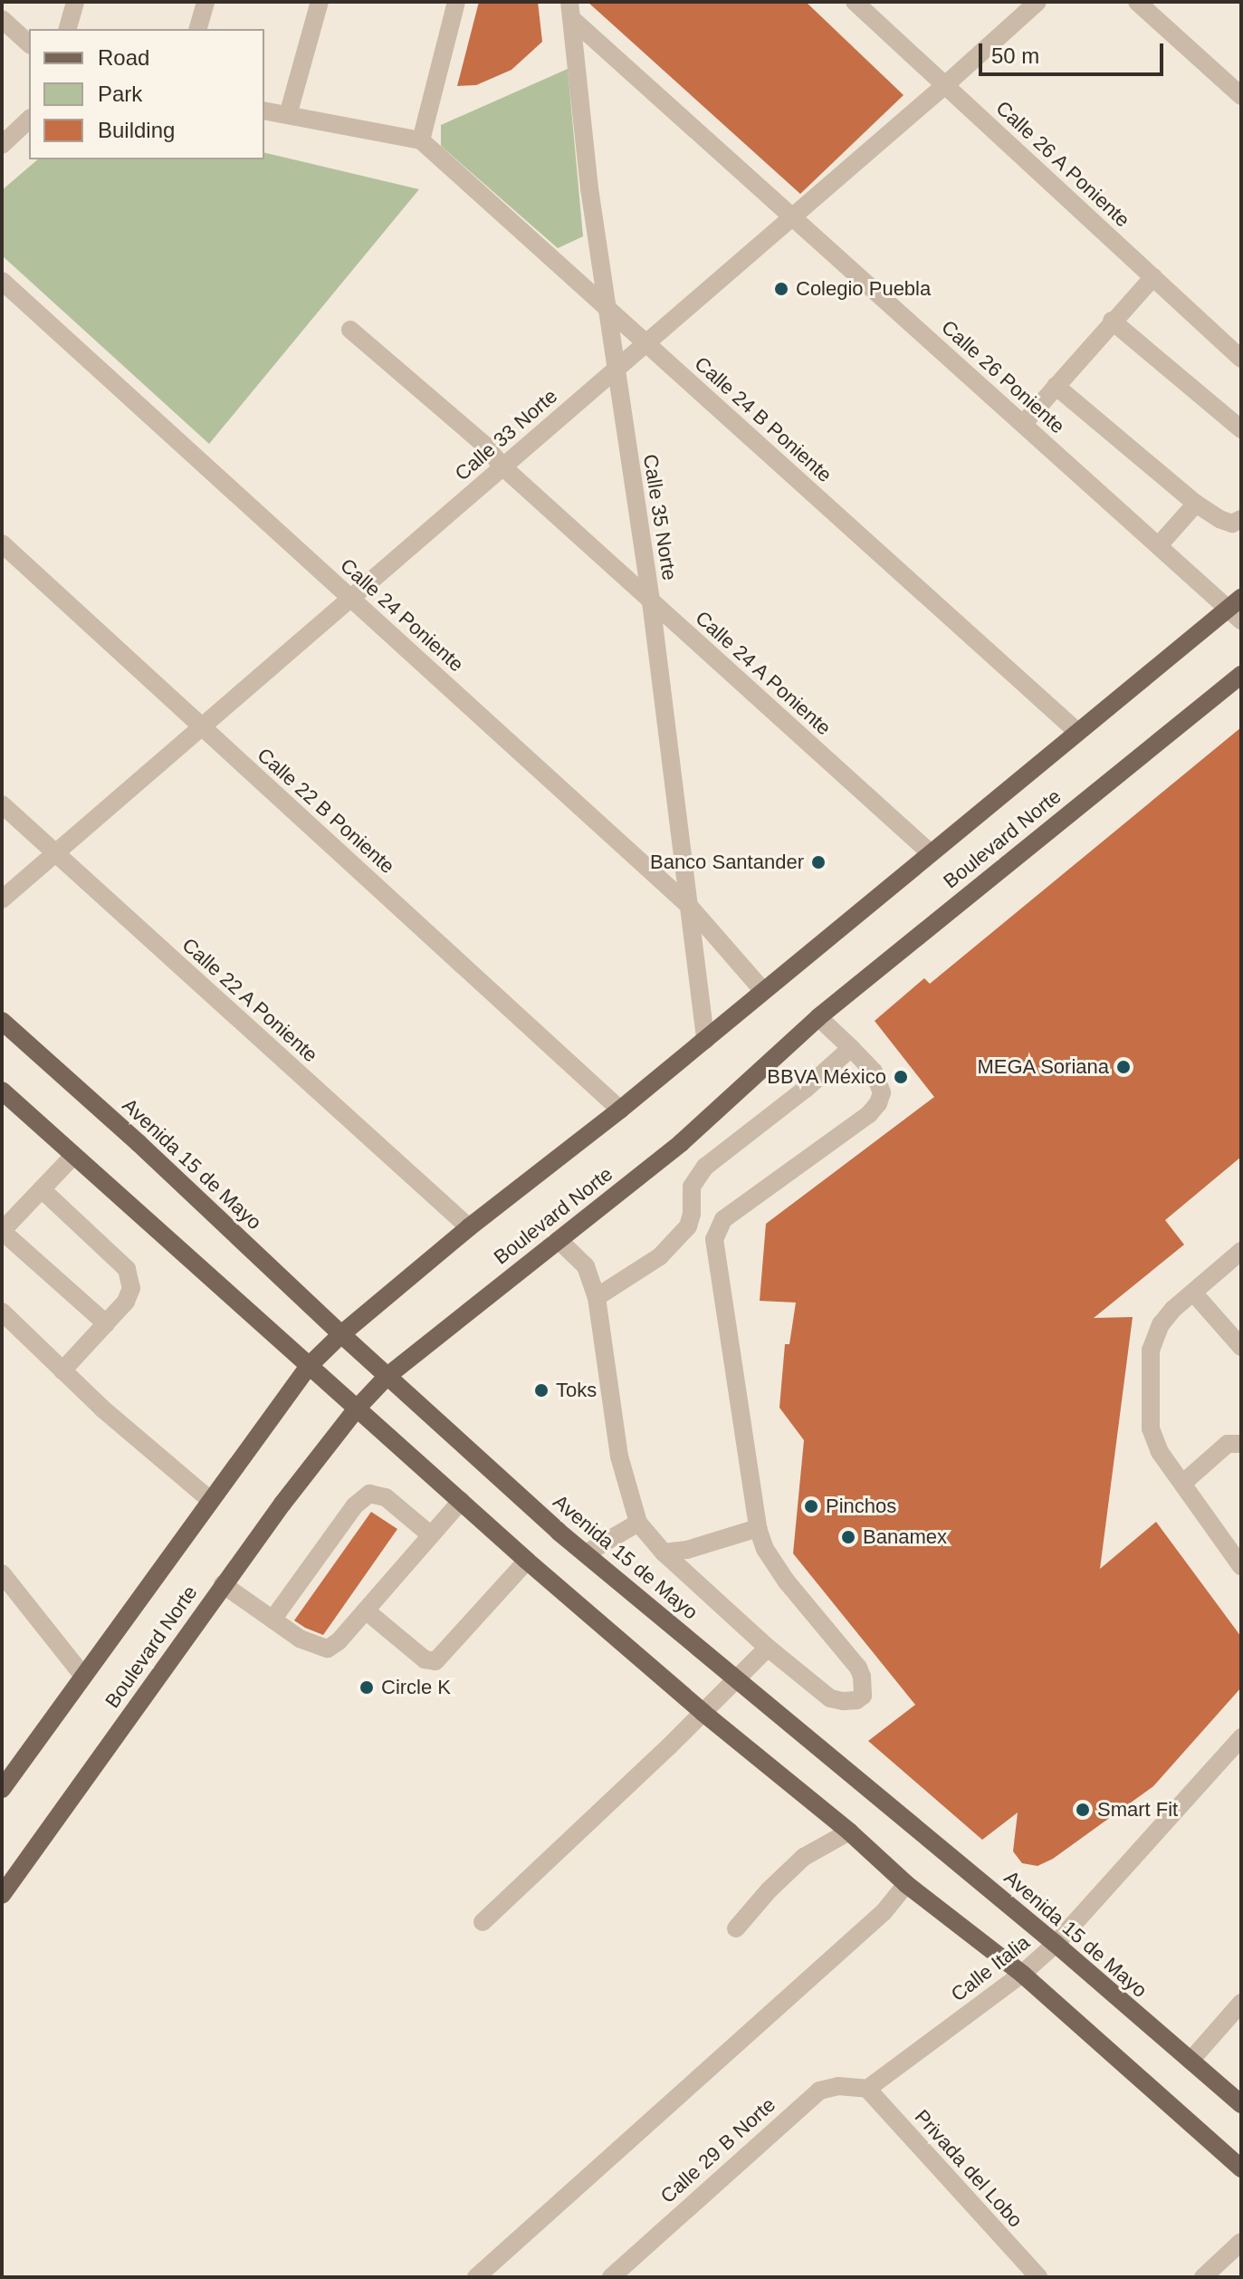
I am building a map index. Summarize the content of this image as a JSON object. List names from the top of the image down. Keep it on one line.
{"streets":{"main road":["Boulevard Norte","Avenida 15 de Mayo"],"street":["Calle 26 A Poniente","Calle 26 Poniente","Calle 24 B Poniente","Calle 33 Norte","Calle 35 Norte","Calle 24 Poniente","Calle 24 A Poniente","Calle 22 B Poniente","Calle 22 A Poniente","Calle Italia","Calle 29 B Norte","Privada del Lobo"]},"crossings":[["Calle 26 A Poniente","Calle 33 Norte"],["Calle 26 Poniente","Calle 33 Norte"],["Calle 26 Poniente","Calle 35 Norte"],["Calle 26 Poniente","Boulevard Norte"],["Calle 24 B Poniente","Calle 33 Norte"],["Calle 24 B Poniente","Calle 35 Norte"],["Calle 24 B Poniente","Boulevard Norte"],["Calle 33 Norte","Calle 35 Norte"],["Calle 33 Norte","Calle 24 Poniente"],["Calle 33 Norte","Calle 24 A Poniente"],["Calle 33 Norte","Calle 22 B Poniente"],["Calle 33 Norte","Calle 22 A Poniente"],["Calle 35 Norte","Calle 24 Poniente"],["Calle 35 Norte","Calle 24 A Poniente"],["Calle 35 Norte","Boulevard Norte"],["Calle 24 Poniente","Boulevard Norte"],["Calle 24 A Poniente","Boulevard Norte"],["Calle 22 B Poniente","Boulevard Norte"],["Boulevard Norte","Calle 22 A Poniente"],["Boulevard Norte","Avenida 15 de Mayo"],["Avenida 15 de Mayo","Calle Italia"],["Calle Italia","Calle 29 B Norte"],["Calle Italia","Privada del Lobo"],["Calle 29 B Norte","Privada del Lobo"]],"places":["Colegio Puebla","Banco Santander","MEGA Soriana","BBVA México","Toks","Pinchos","Banamex","Circle K","Smart Fit"],"legend":["Road","Park","Building"],"scale_bar":"50 m"}
